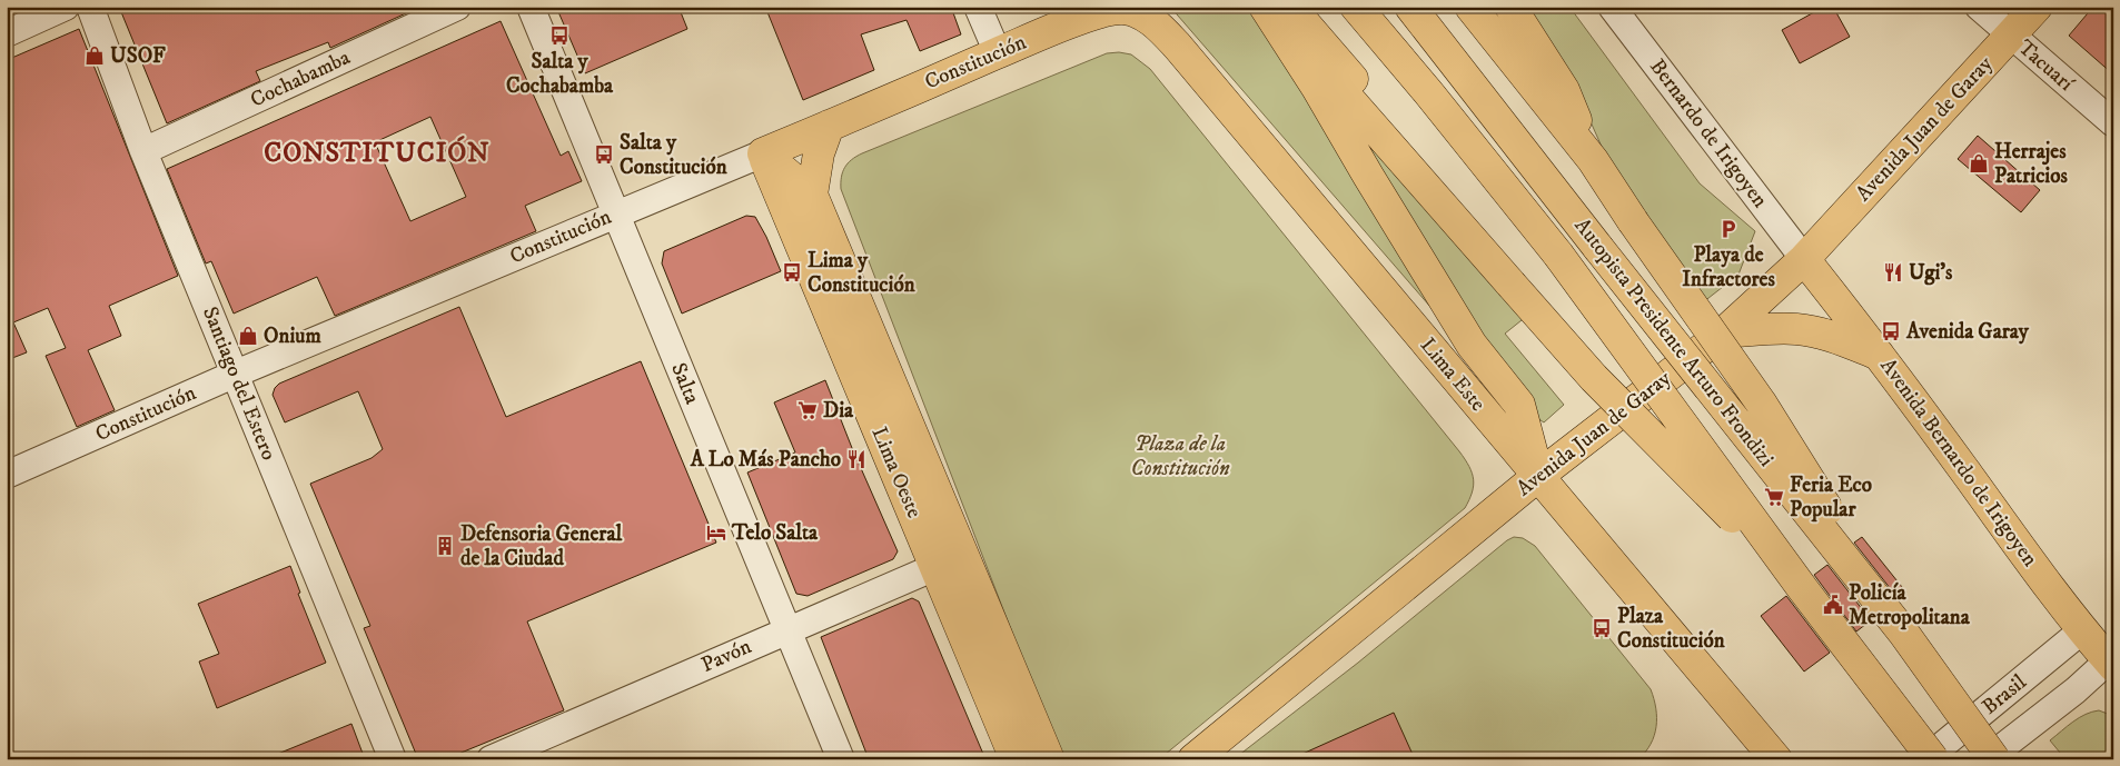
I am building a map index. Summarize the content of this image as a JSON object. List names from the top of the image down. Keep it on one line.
{"streets":{"main road":["Constitución","Avenida Juan de Garay","Autopista Presidente Arturo Frondizi","Lima Este","Avenida Bernardo de Irigoyen","Lima Oeste"],"street":["Tacuarí","Cochabamba","Bernardo de Irigoyen","Santiago del Estero","Salta","Pavón","Brasil"]},"crossings":[["Constitución","Lima Este"],["Constitución","Santiago del Estero"],["Constitución","Salta"],["Constitución","Lima Oeste"],["Tacuarí","Avenida Juan de Garay"],["Cochabamba","Santiago del Estero"],["Avenida Juan de Garay","Bernardo de Irigoyen"],["Avenida Juan de Garay","Lima Este"],["Avenida Juan de Garay","Avenida Bernardo de Irigoyen"],["Bernardo de Irigoyen","Avenida Bernardo de Irigoyen"],["Salta","Pavón"],["Avenida Bernardo de Irigoyen","Brasil"],["Lima Oeste","Pavón"]],"districts":["CONSTITUCIÓN"],"parks":["Plaza de la Constitución"],"places":{"bus stop":["Salta y Cochabamba","Salta y Constitución","Lima y Constitución","Avenida Garay","Plaza Constitución"],"shop":["USOF","Herrajes Patricios","Onium"],"parking":["Playa de Infractores"],"restaurant":["Ugi's","A Lo Más Pancho"],"supermarket":["Dia","Feria Eco Popular"],"hotel":["Telo Salta"],"building":["Defensoria General de la Ciudad"],"public building":["Policía Metropolitana"]}}
